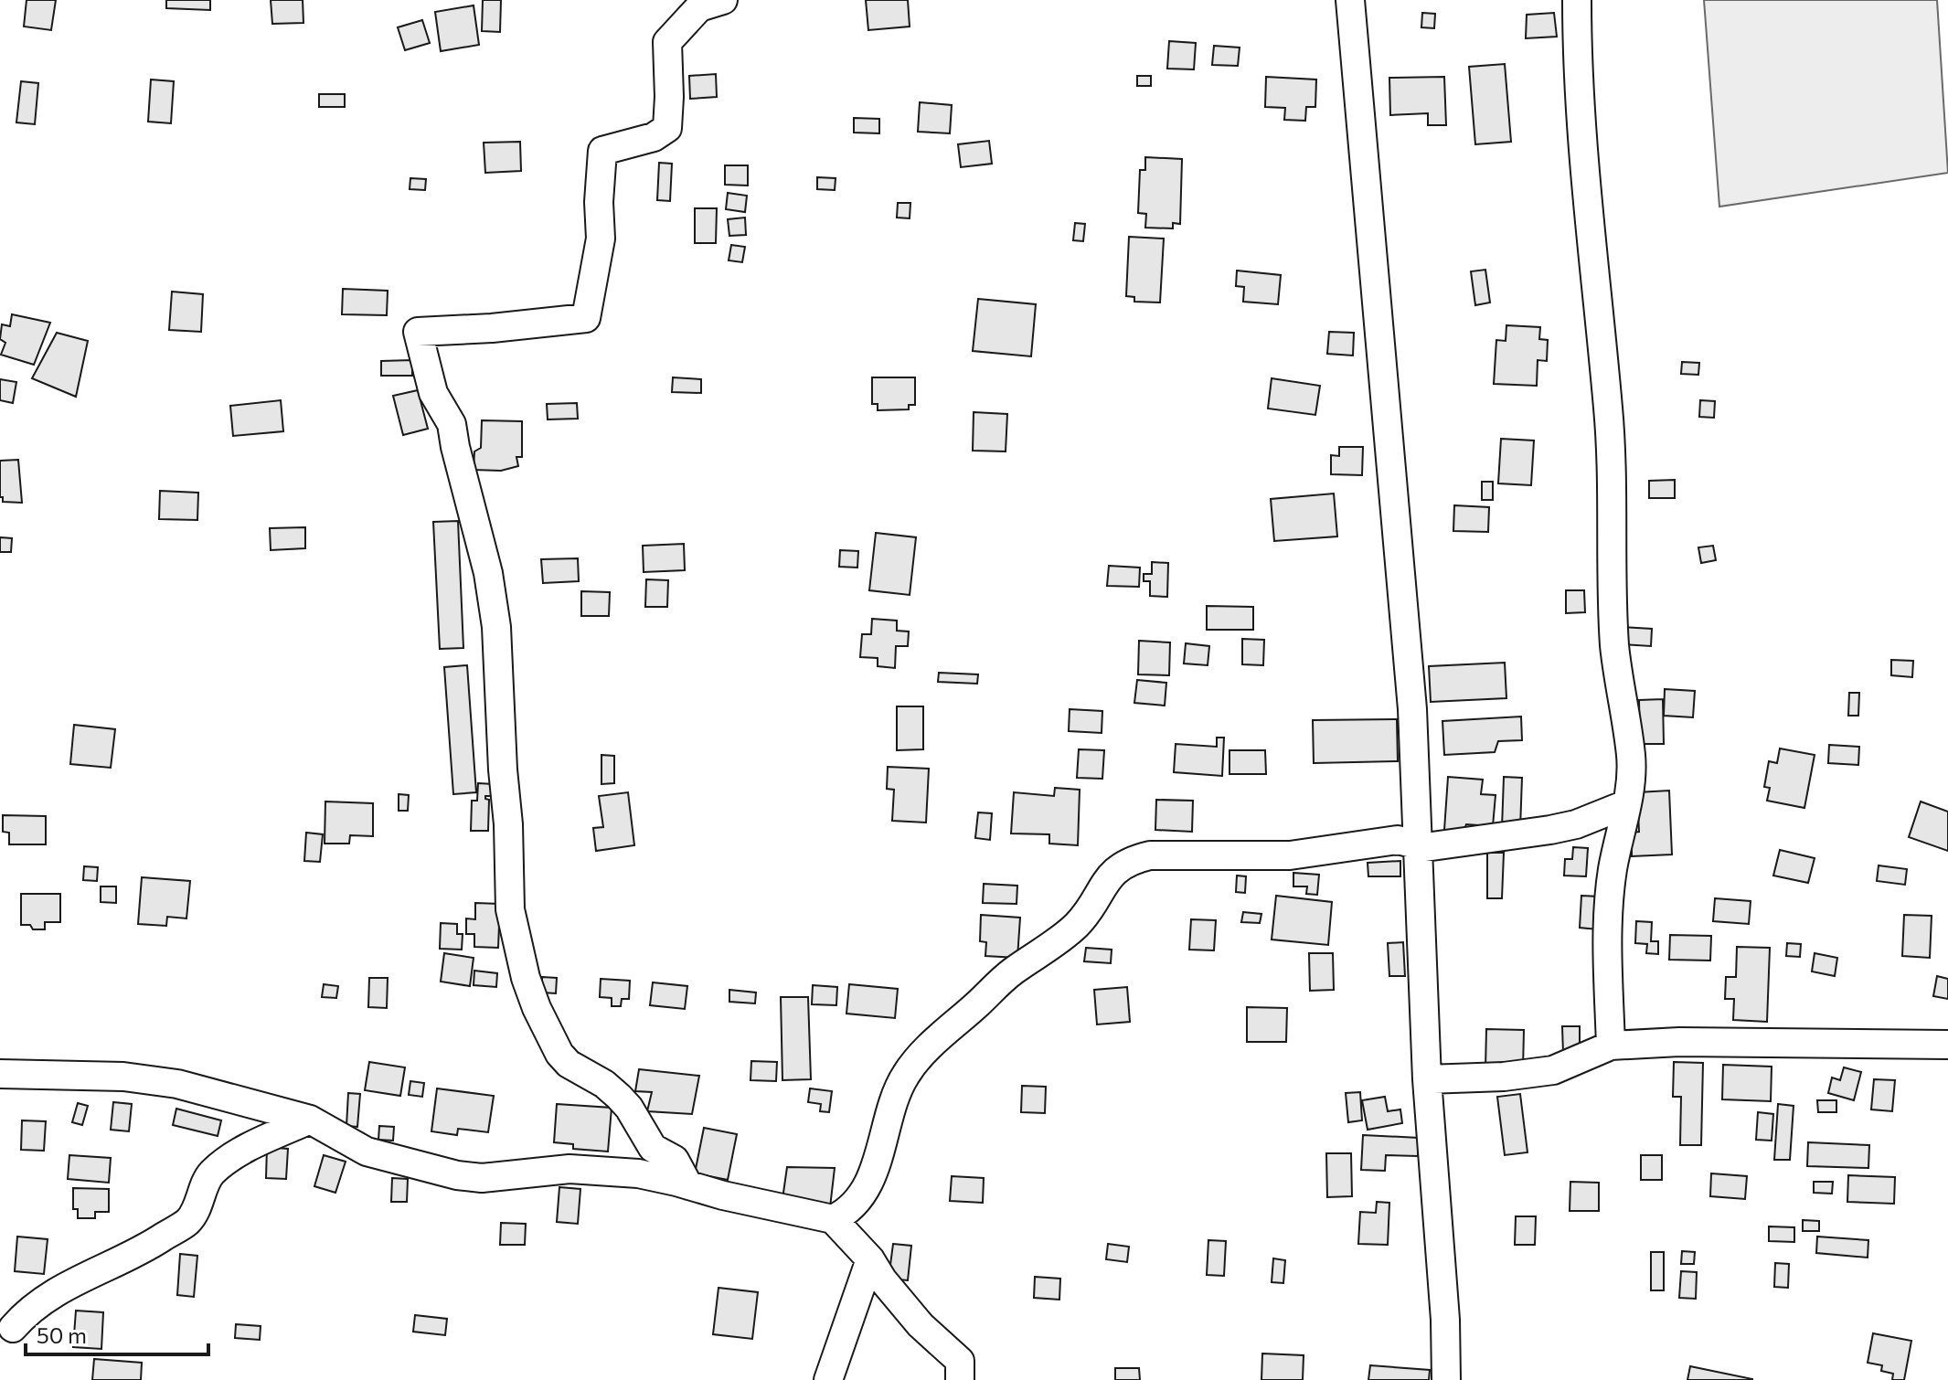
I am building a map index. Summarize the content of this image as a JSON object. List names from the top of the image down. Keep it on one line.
{"scale_bar":"50 m"}
